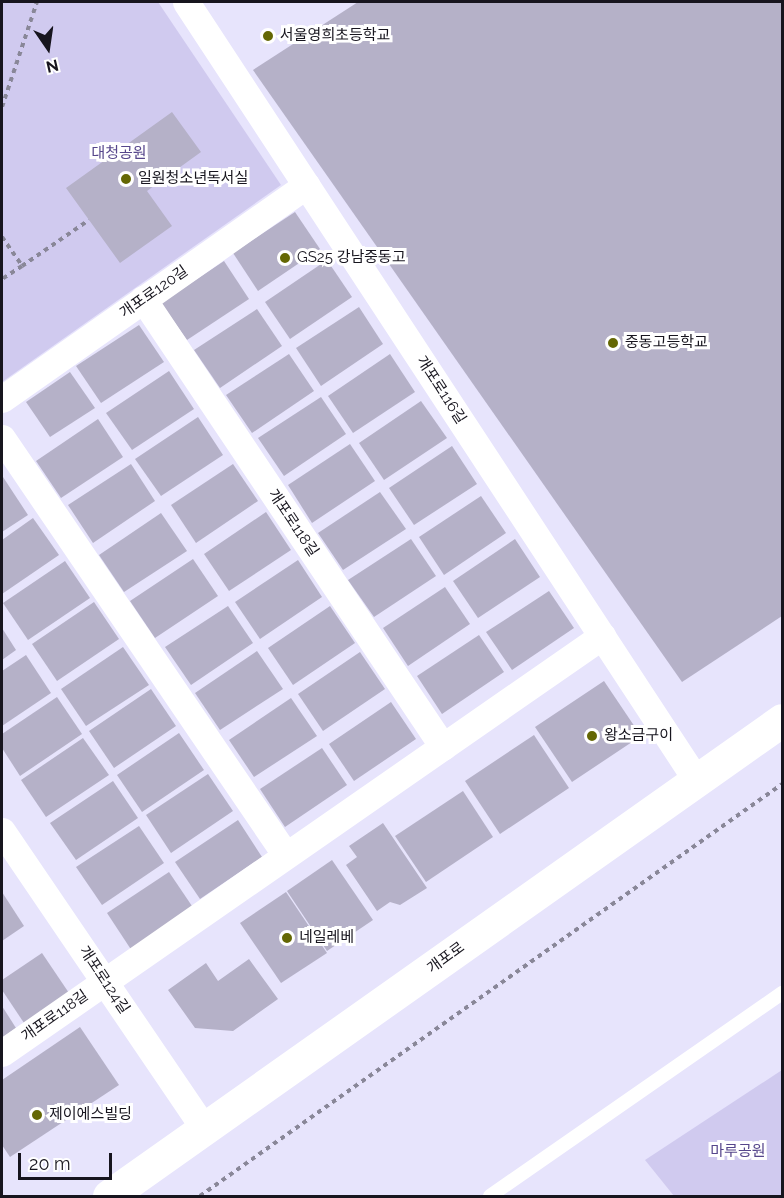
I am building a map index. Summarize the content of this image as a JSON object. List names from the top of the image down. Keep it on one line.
{"streets":{"street":["개포로120길","개포로116길","개포로118길","개포로","개포로124길"]},"crossings":[["개포로120길","개포로116길"],["개포로120길","개포로118길"],["개포로116길","개포로118길"],["개포로116길","개포로"],["개포로118길","개포로124길"],["개포로","개포로124길"]],"parks":["대청공원","마루공원"],"places":["서울영희초등학교","일원청소년독서실","GS25 강남중동고","중동고등학교","왕소금구이","네일레베","제이에스빌딩"],"scale_bar":"20 m","north":"bottom"}
